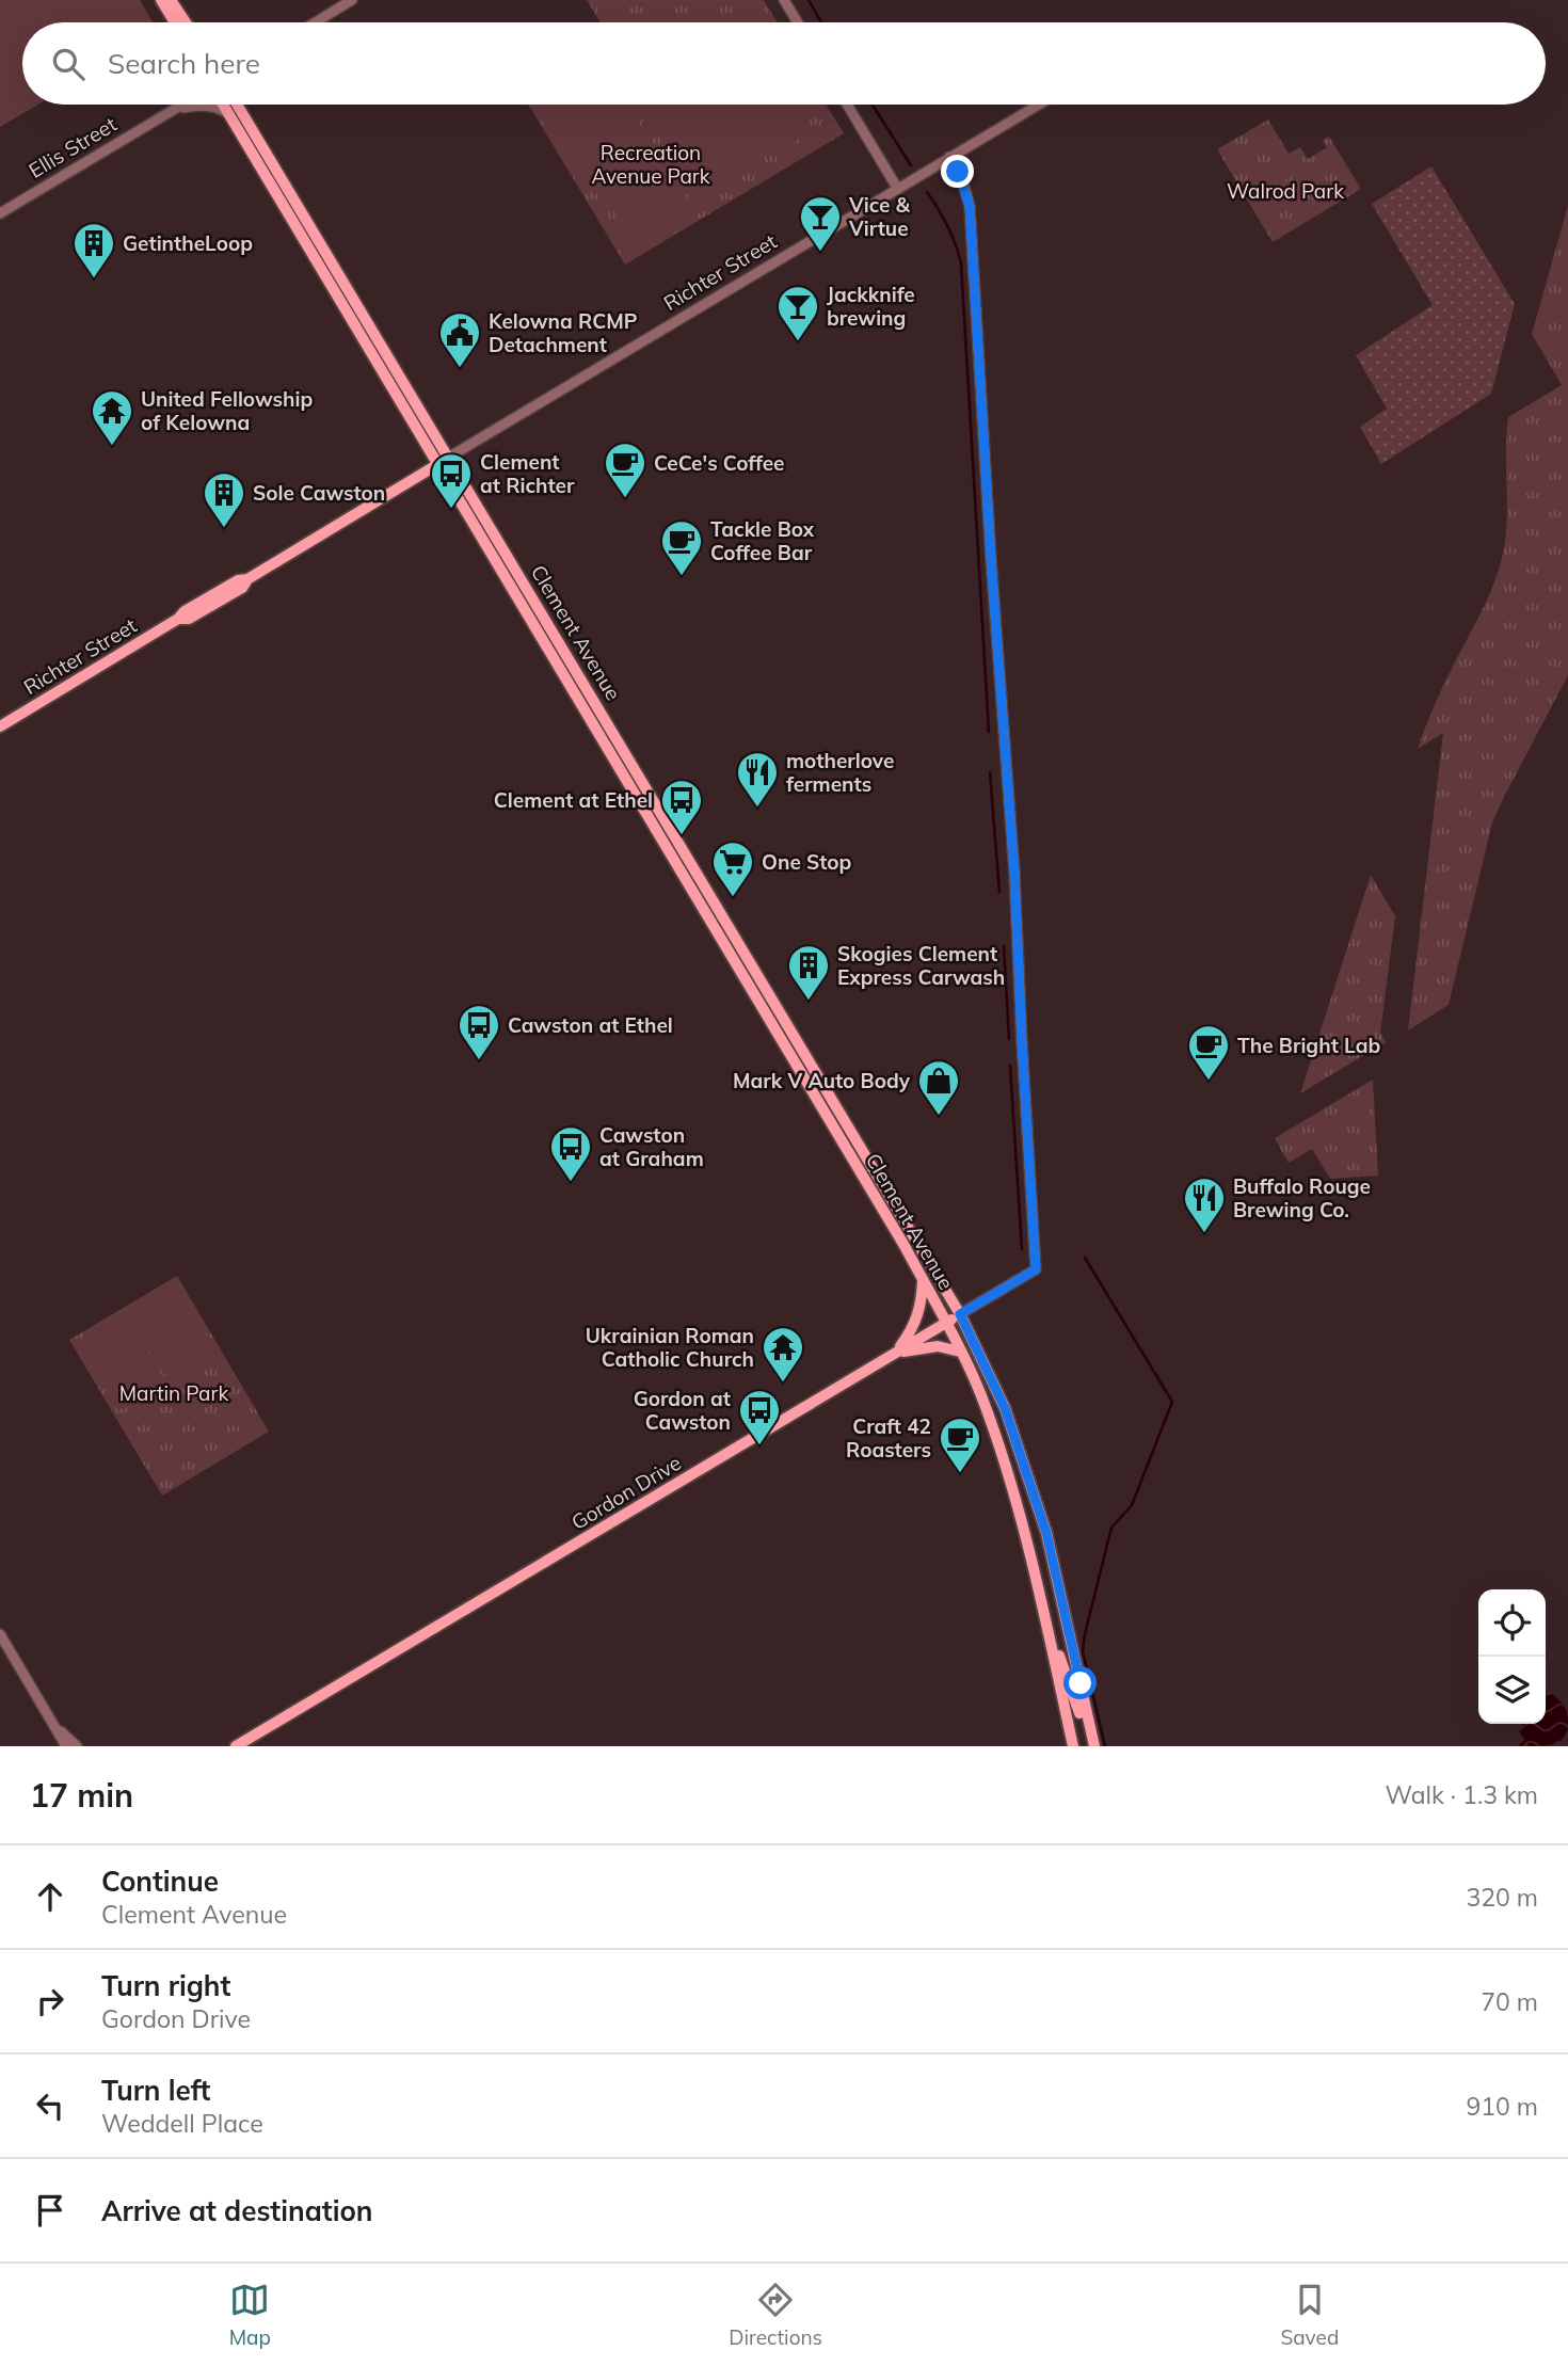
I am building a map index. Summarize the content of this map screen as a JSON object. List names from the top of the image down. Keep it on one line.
{"streets":{"main road":["Richter Street","Clement Avenue","Gordon Drive"],"street":["Ellis Street"]},"crossings":[["Richter Street","Clement Avenue"],["Richter Street","Gordon Drive"],["Clement Avenue","Gordon Drive"]],"parks":["Recreation Avenue Park","Walrod Park","Martin Park"],"places":{"bar":["Vice & Virtue","Jackknife brewing"],"building":["GetintheLoop","Sole Cawston","Skogies Clement Express Carwash"],"public building":["Kelowna RCMP Detachment"],"temple":["United Fellowship of Kelowna","Ukrainian Roman Catholic Church"],"cafe":["CeCe's Coffee","Tackle Box Coffee Bar","The Bright Lab","Craft 42 Roasters"],"bus stop":["Clement at Richter","Clement at Ethel","Cawston at Ethel","Cawston at Graham","Gordon at Cawston"],"restaurant":["motherlove ferments","Buffalo Rouge Brewing Co."],"supermarket":["One Stop"],"shop":["Mark V Auto Body"]},"page":{"search":"Search here","heading":["17 min","Walk · 1.3 km"],"list":[["Continue","Clement Avenue","320 m"],["Turn right","Gordon Drive","70 m"],["Turn left","Weddell Place","910 m"],"Arrive at destination"],"nav":["Map","Directions","Saved"]}}
